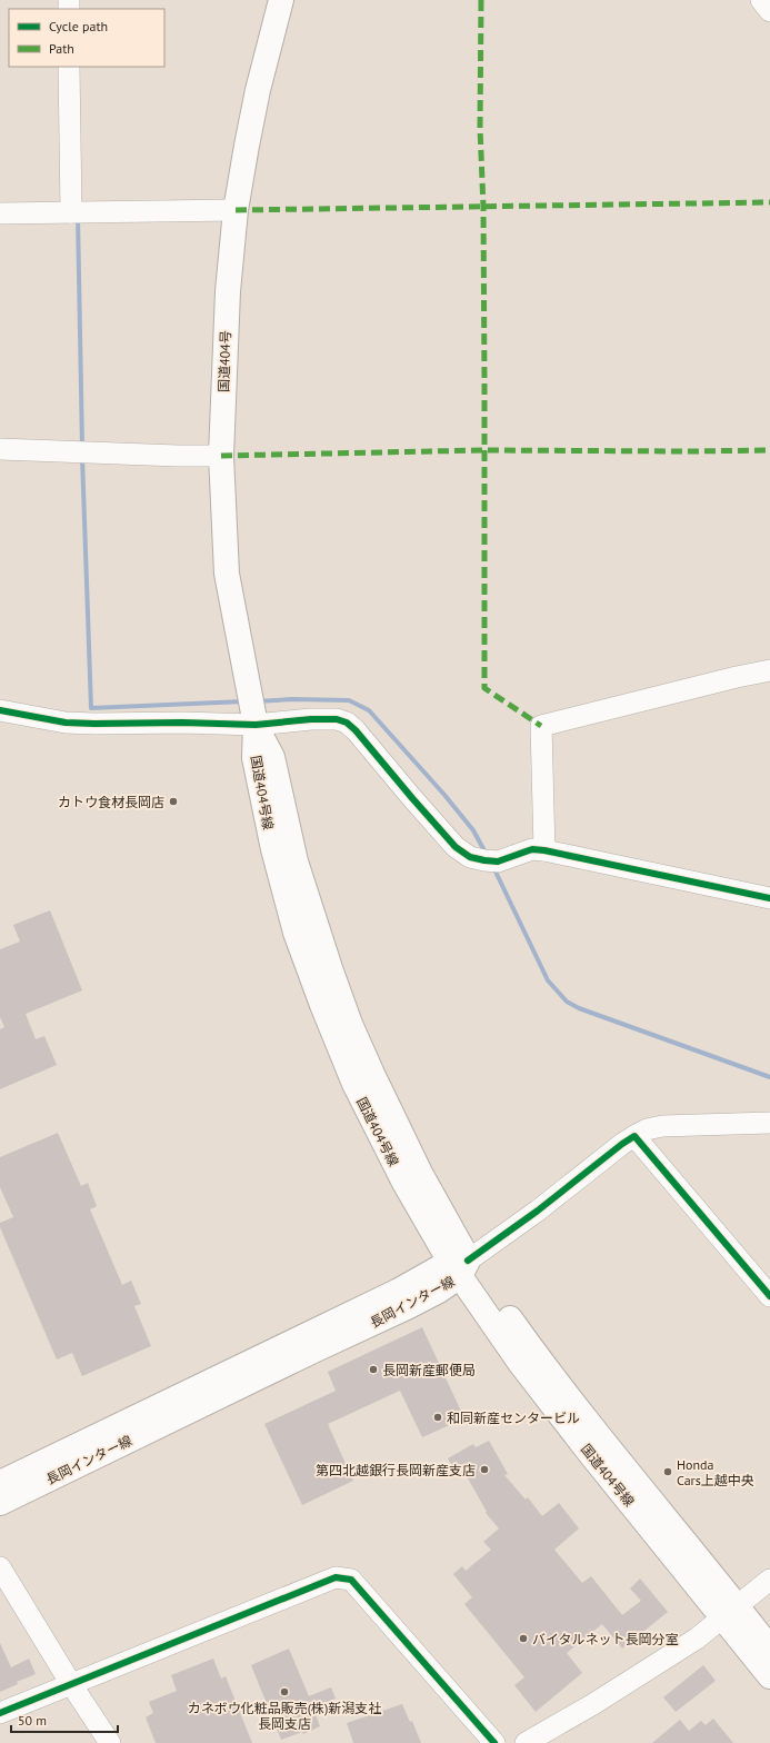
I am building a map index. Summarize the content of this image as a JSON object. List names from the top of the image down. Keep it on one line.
{"streets":{"main road":["国道404号","国道404号線","長岡インター線"]},"crossings":[["国道404号","国道404号線"],["国道404号線","長岡インター線"]],"places":["カトウ食材長岡店","長岡新産郵便局","和同新産センタービル","第四北越銀行長岡新産支店","Honda Cars上越中央","バイタルネット長岡分室","カネボウ化粧品販売(株)新潟支社 長岡支店"],"legend":["Cycle path","Path"],"scale_bar":"50 m"}
